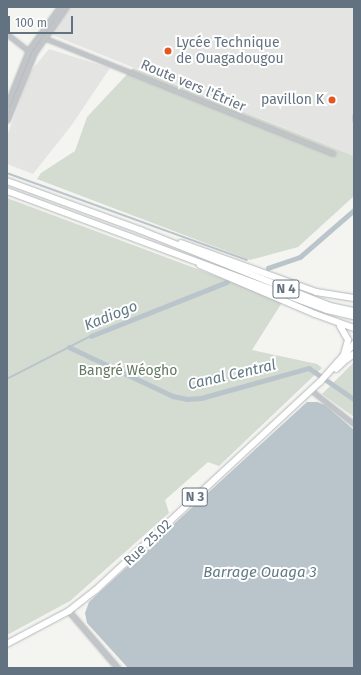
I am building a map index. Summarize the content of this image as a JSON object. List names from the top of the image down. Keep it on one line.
{"streets":{"highway":["N 4"],"main road":["N 3","Rue 25.02"],"street":["Route vers l'Étrier"]},"water":["Kadiogo","Canal Central","Barrage Ouaga 3"],"parks":["Bangré Wéogho"],"places":["Lycée Technique de Ouagadougou","pavillon K"],"scale_bar":"100 m"}
